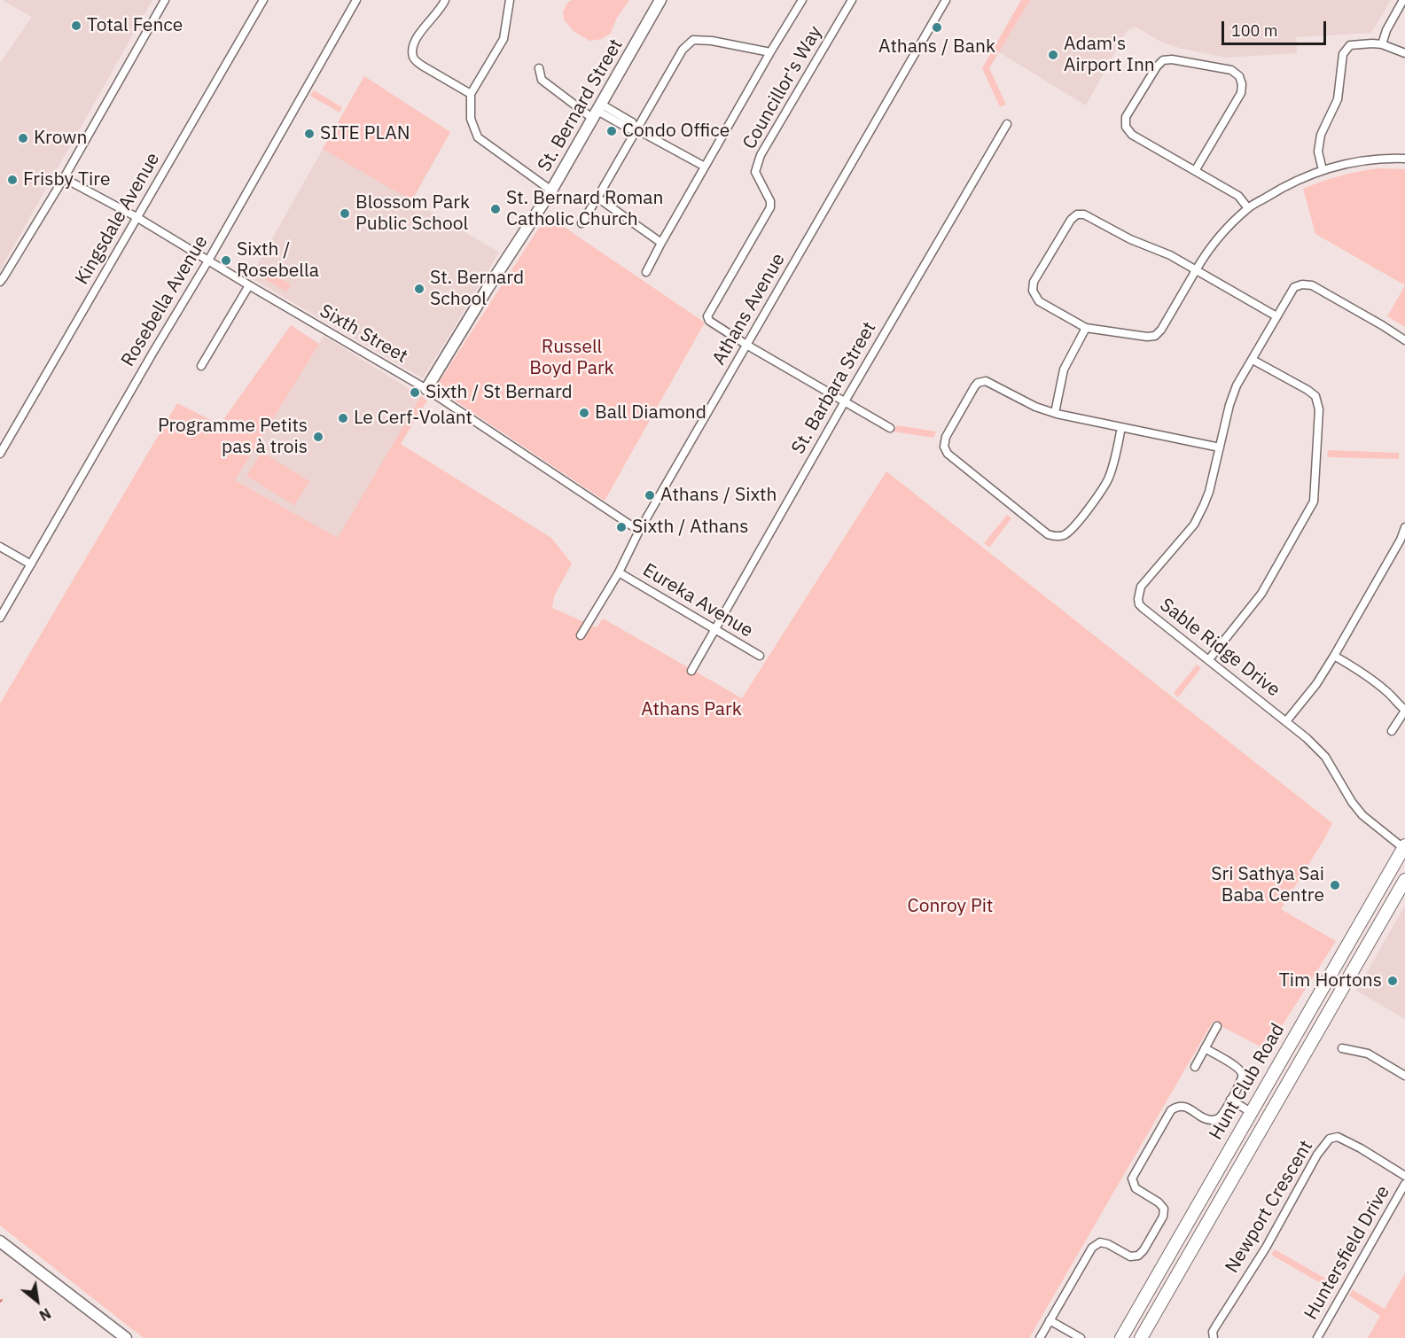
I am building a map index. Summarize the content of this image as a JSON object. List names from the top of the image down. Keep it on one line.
{"streets":{"main road":["Hunt Club Road"],"street":["Councillor's Way","St. Bernard Street","Kingsdale Avenue","Rosebella Avenue","Athans Avenue","Sixth Street","St. Barbara Street","Eureka Avenue","Sable Ridge Drive","Newport Crescent","Huntersfield Drive"]},"crossings":[["Councillor's Way","Athans Avenue"],["St. Bernard Street","Sixth Street"],["Kingsdale Avenue","Sixth Street"],["Rosebella Avenue","Sixth Street"],["Athans Avenue","Sixth Street"],["Athans Avenue","Eureka Avenue"],["St. Barbara Street","Eureka Avenue"],["Sable Ridge Drive","Hunt Club Road"]],"parks":["Russell Boyd Park","Athans Park","Conroy Pit"],"places":["Total Fence","Athans / Bank","Adam's Airport Inn","Condo Office","SITE PLAN","Krown","Frisby Tire","St. Bernard Roman Catholic Church","Blossom Park Public School","Sixth / Rosebella","St. Bernard School","Sixth / St Bernard","Ball Diamond","Le Cerf-Volant","Programme Petits pas à trois","Athans / Sixth","Sixth / Athans","Sri Sathya Sai Baba Centre","Tim Hortons"],"scale_bar":"100 m","north":"bottom right"}
